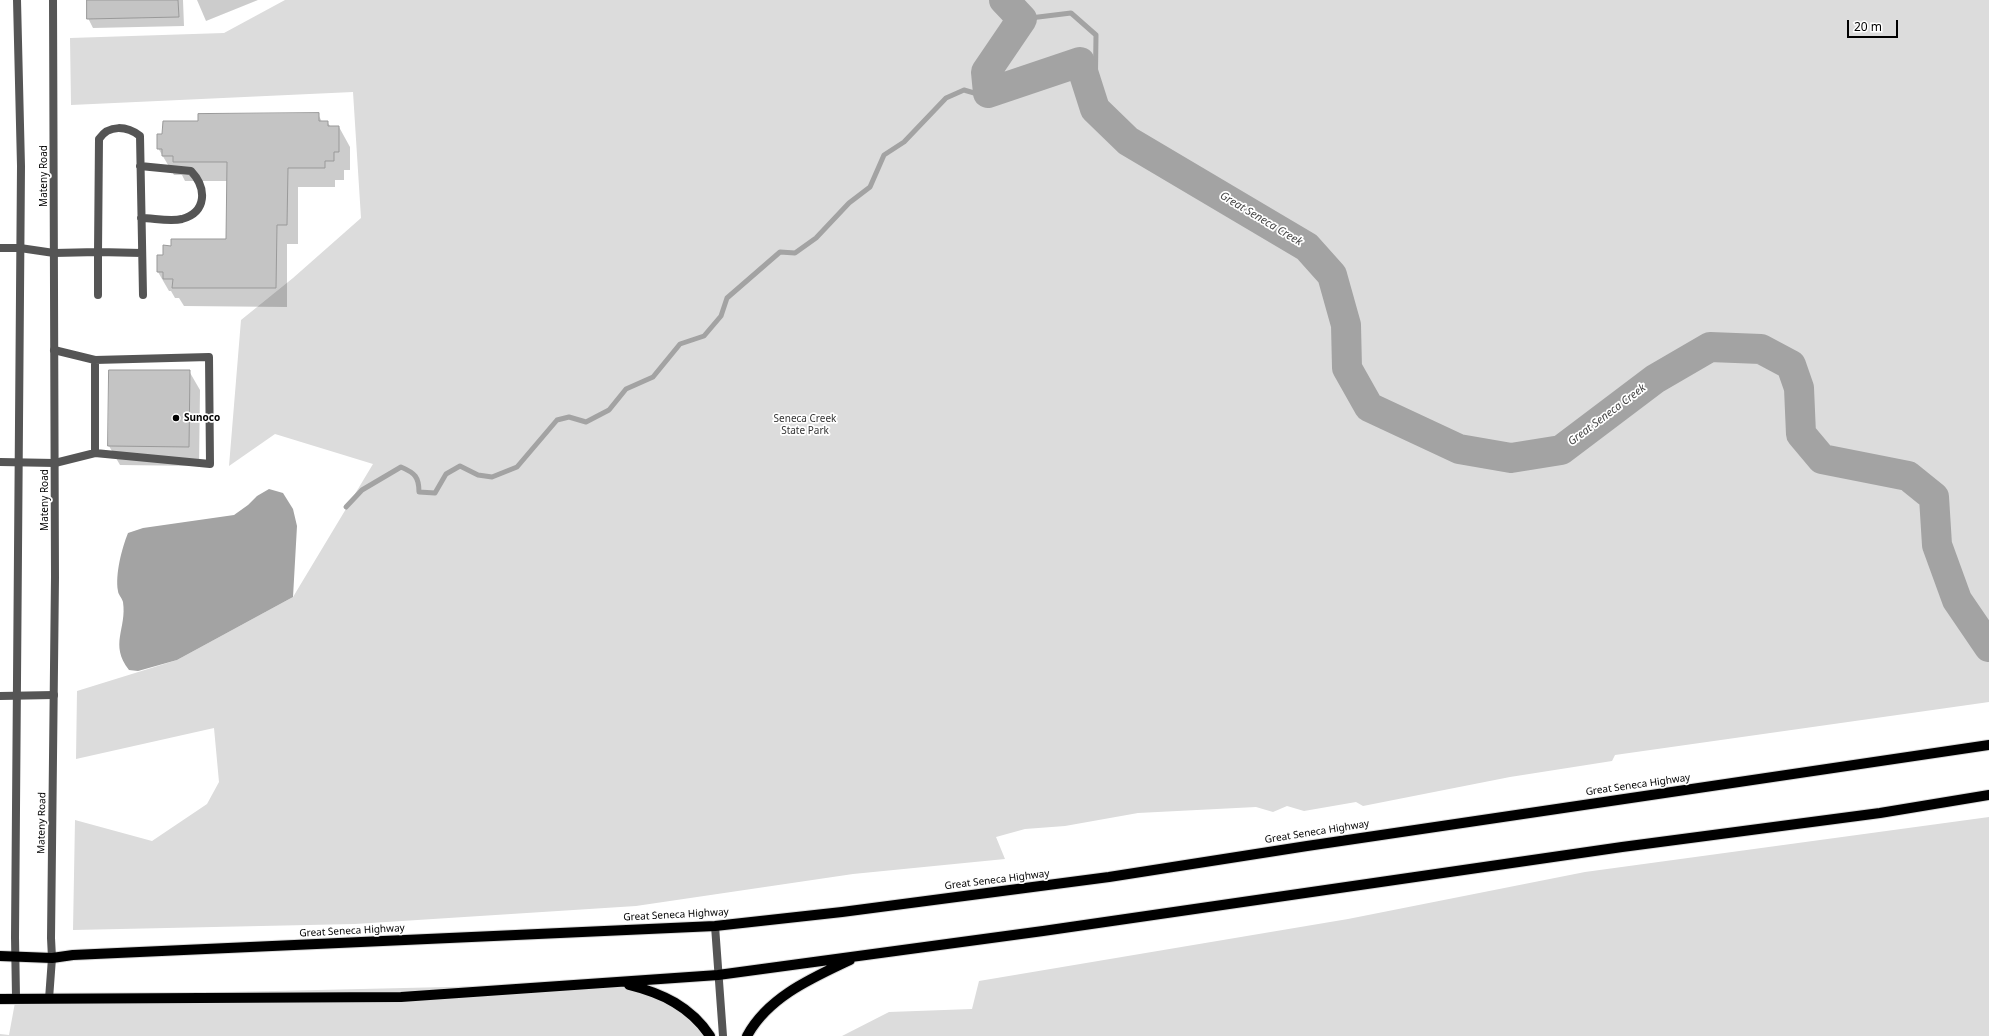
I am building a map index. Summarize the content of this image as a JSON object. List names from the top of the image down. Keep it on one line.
{"streets":{"main road":["Great Seneca Highway"],"street":["Mateny Road"]},"crossings":[["Mateny Road","Great Seneca Highway"]],"water":["Great Seneca Creek"],"parks":["Seneca Creek State Park"],"places":["Sunoco"],"scale_bar":"20 m"}
